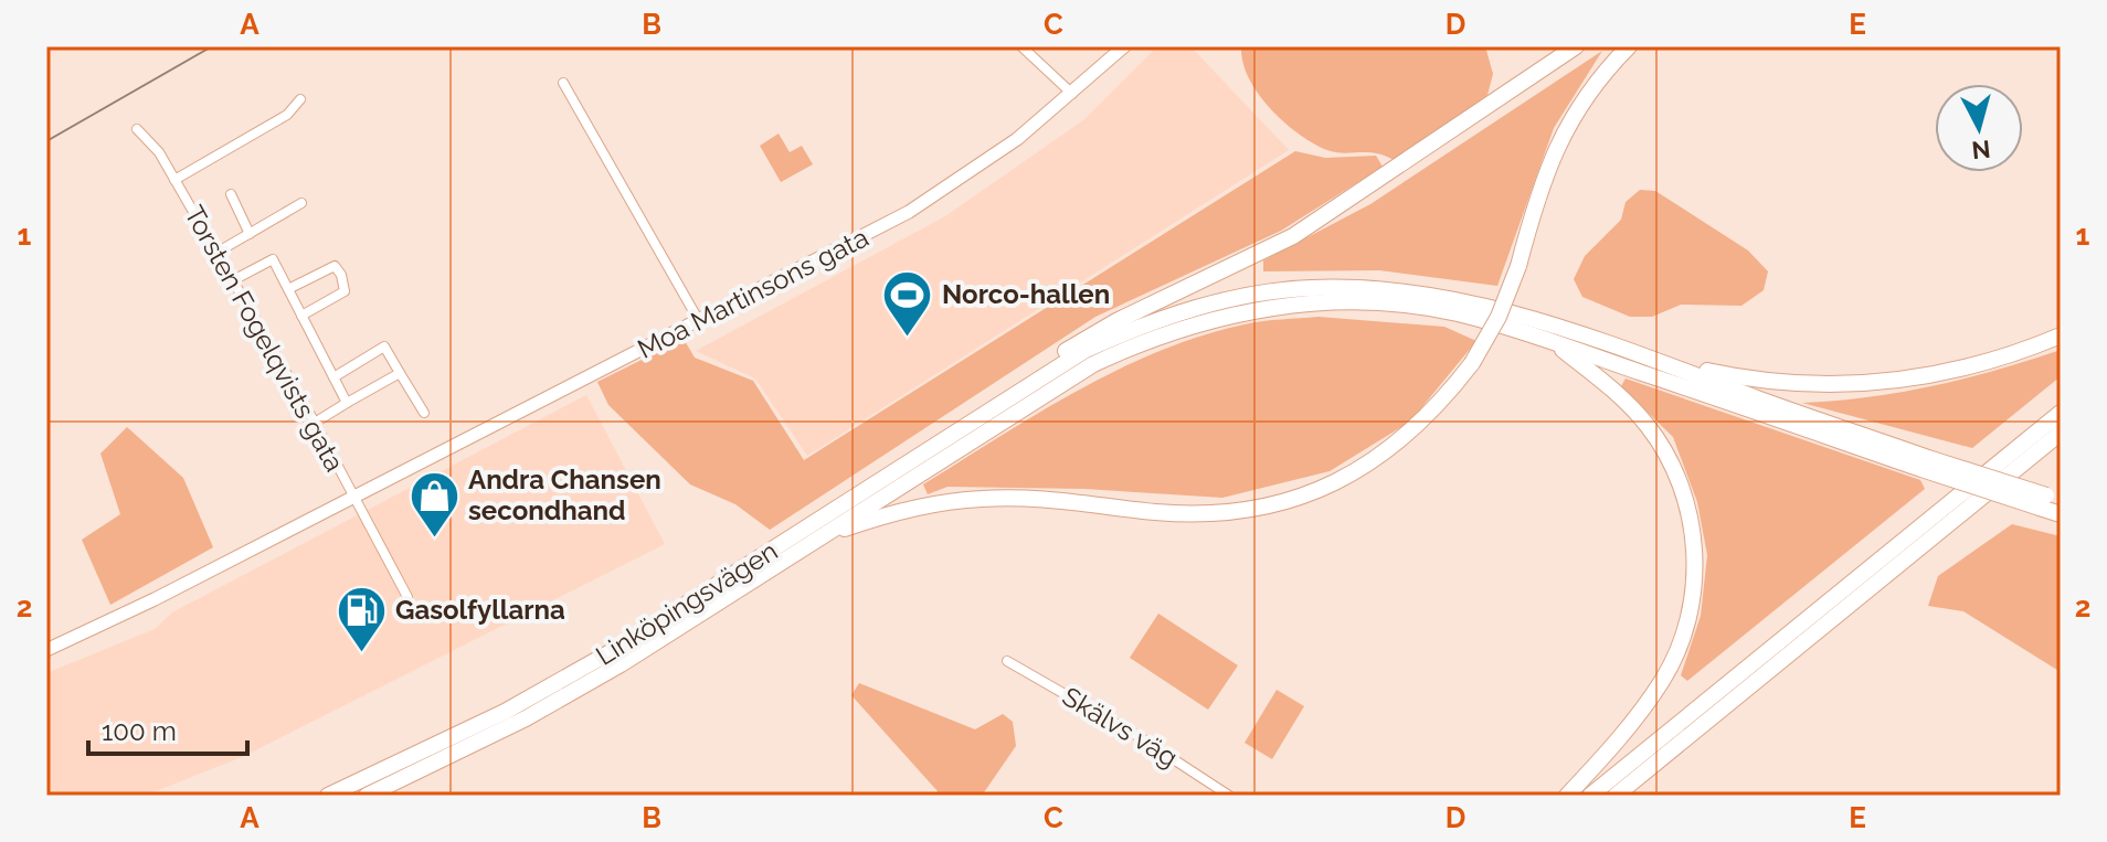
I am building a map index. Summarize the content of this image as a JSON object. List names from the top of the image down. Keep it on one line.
{"streets":{"highway":["Linköpingsvägen"],"street":["Moa Martinsons gata","Torsten Fogelqvists gata","Skälvs väg"]},"crossings":[["Moa Martinsons gata","Torsten Fogelqvists gata"]],"places":{"sports":["Norco-hallen"],"shop":["Andra Chansen secondhand"],"fuel station":["Gasolfyllarna"]},"scale_bar":"100 m","north":"bottom","grid":{"columns":["A","B","C","D","E"],"rows":["1","2"]}}
